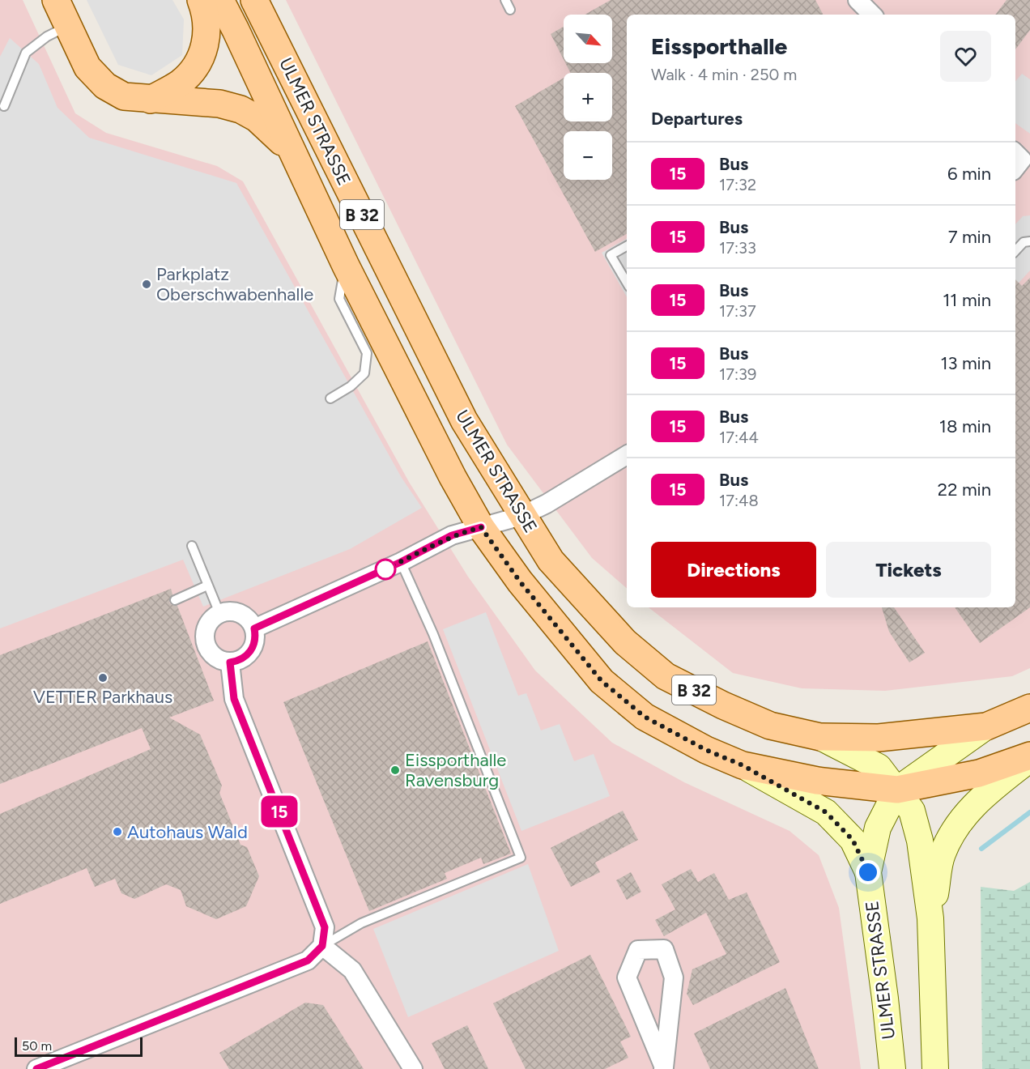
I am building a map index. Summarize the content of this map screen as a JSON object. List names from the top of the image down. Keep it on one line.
{"streets":{"main road":["ULMER STRASSE","B 32"]},"crossings":[["ULMER STRASSE","B 32"]],"places":["Parkplatz Oberschwabenhalle","VETTER Parkhaus","Eissporthalle Ravensburg","Autohaus Wald"],"lines":["bus line 15"],"scale_bar":"50 m","north":"bottom right","page":{"on_map":"15","map_buttons":["+","−"],"heading":[["Eissporthalle","Walk · 4 min · 250 m"],"Departures"],"list":[{"mark":"15","name":"Bus","note":"17:32","value":"6 min"},{"mark":"15","name":"Bus","note":"17:33","value":"7 min"},{"mark":"15","name":"Bus","note":"17:37","value":"11 min"},{"mark":"15","name":"Bus","note":"17:39","value":"13 min"},{"mark":"15","name":"Bus","note":"17:44","value":"18 min"},{"mark":"15","name":"Bus","note":"17:48","value":"22 min"}],"buttons":["Directions","Tickets"],"scale":"50 m"}}
